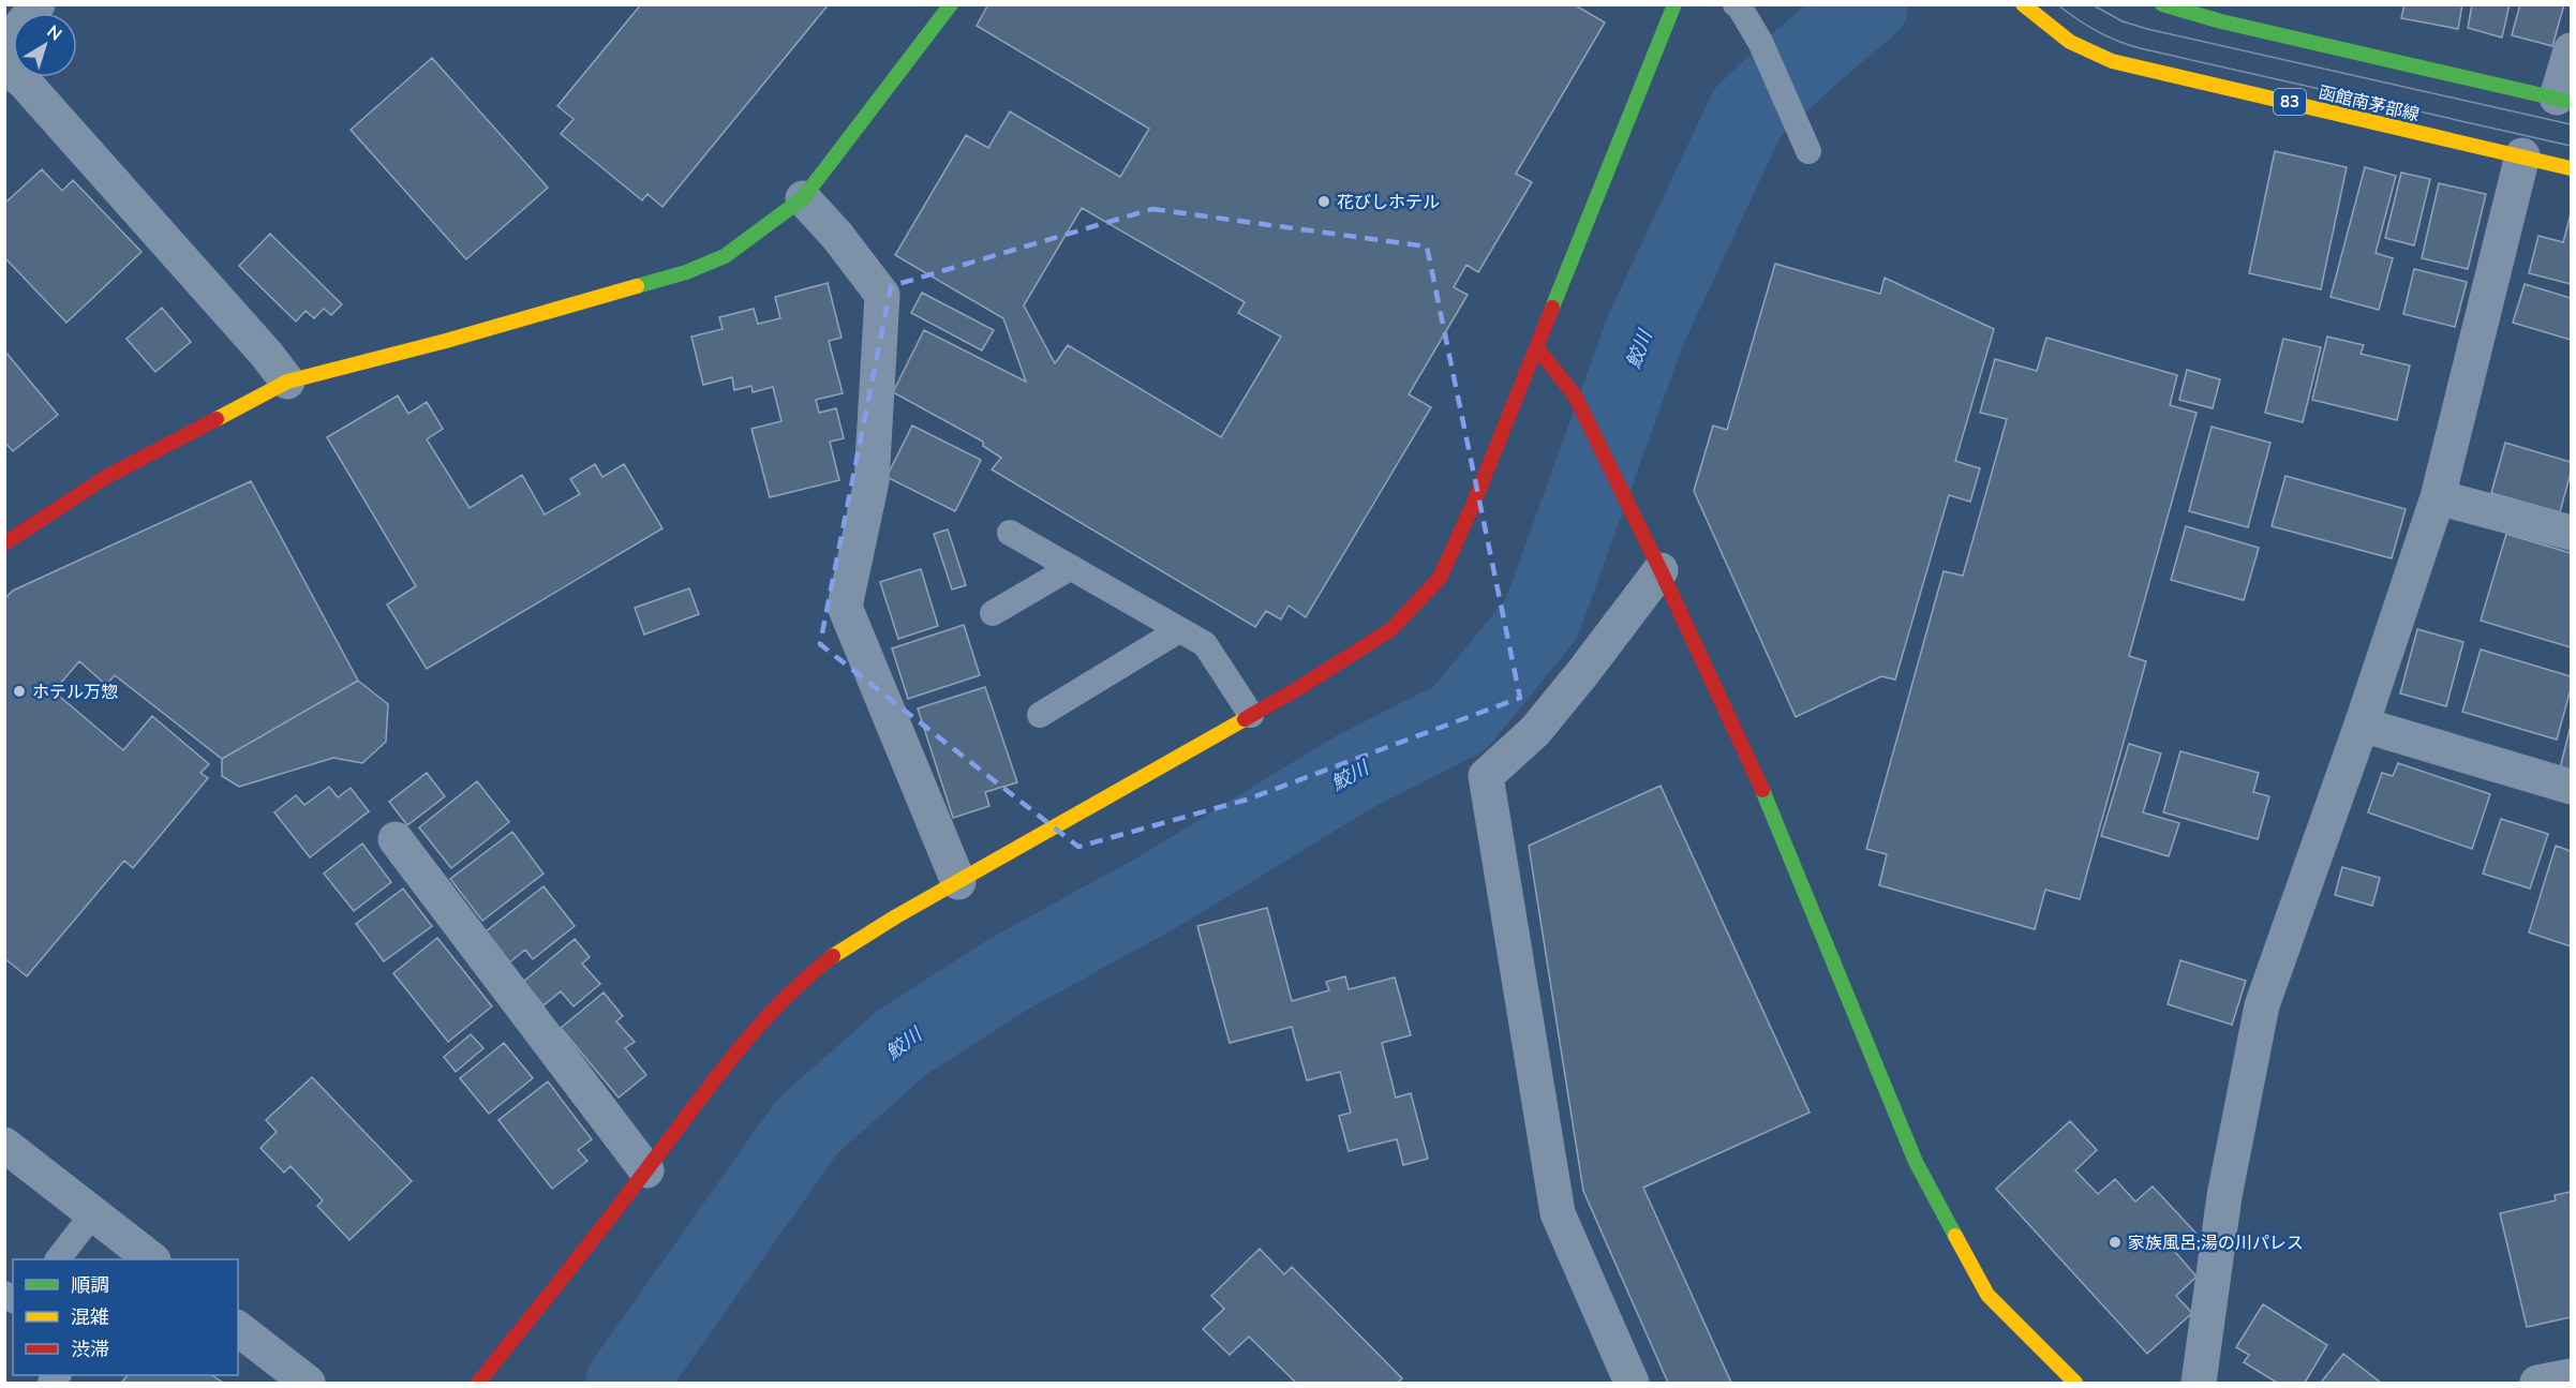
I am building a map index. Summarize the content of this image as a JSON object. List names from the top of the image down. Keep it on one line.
{"streets":{"street":["83","函館南茅部線"]},"water":["鮫川"],"places":["花びしホテル","ホテル万惣","家族風呂;湯の川パレス"],"legend":["順調","混雑","渋滞"],"north":"top right"}
